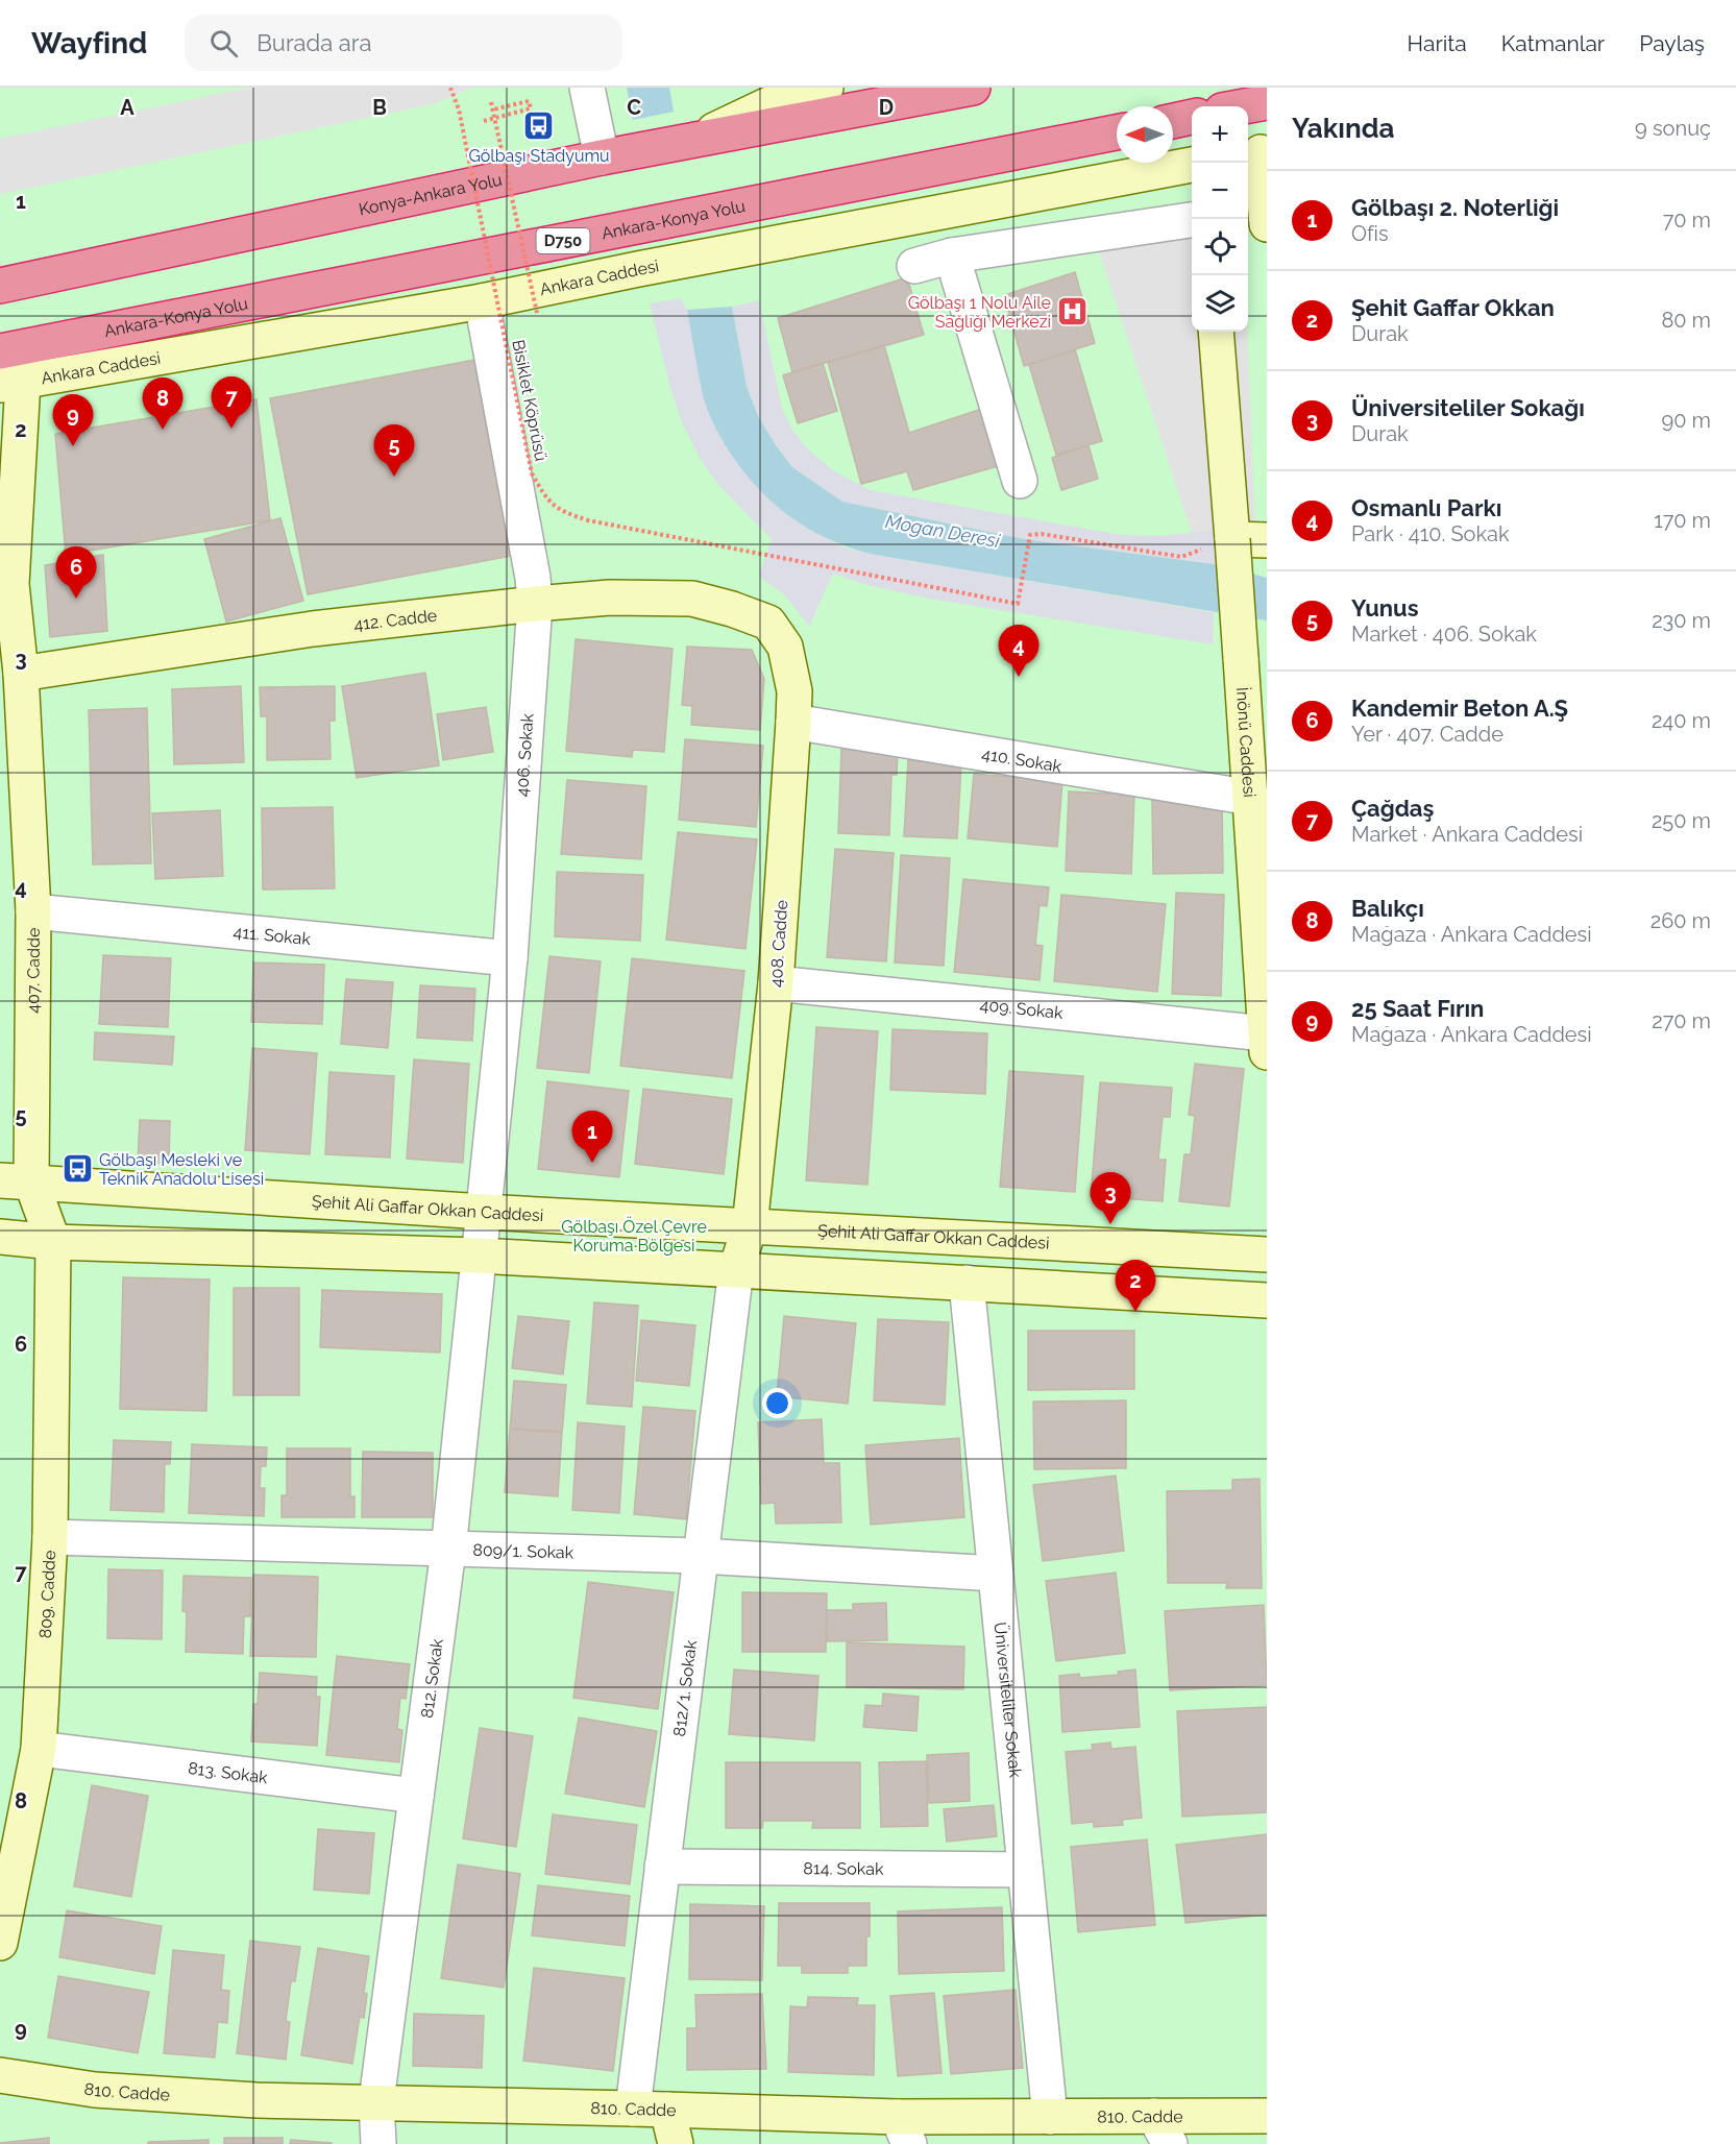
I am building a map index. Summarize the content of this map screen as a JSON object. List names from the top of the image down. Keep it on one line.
{"streets":{"highway":["Konya-Ankara Yolu","Ankara-Konya Yolu","D750"],"street":["Ankara Caddesi","412. Cadde","İnönü Caddesi","406. Sokak","410. Sokak","411. Sokak","408. Cadde","407. Cadde","409. Sokak","Şehit Ali Gaffar Okkan Caddesi","809/1. Sokak","809. Cadde","812. Sokak","812/1. Sokak","Üniversiteliler Sokak","813. Sokak","814. Sokak","810. Cadde"],"path":["Bisiklet Köprüsü"]},"crossings":[["Ankara Caddesi","406. Sokak"],["Ankara Caddesi","407. Cadde"],["412. Cadde","406. Sokak"],["412. Cadde","408. Cadde"],["412. Cadde","407. Cadde"],["İnönü Caddesi","410. Sokak"],["İnönü Caddesi","409. Sokak"],["406. Sokak","411. Sokak"],["406. Sokak","Şehit Ali Gaffar Okkan Caddesi"],["406. Sokak","812. Sokak"],["410. Sokak","408. Cadde"],["411. Sokak","407. Cadde"],["408. Cadde","409. Sokak"],["408. Cadde","Şehit Ali Gaffar Okkan Caddesi"],["408. Cadde","812/1. Sokak"],["407. Cadde","Şehit Ali Gaffar Okkan Caddesi"],["407. Cadde","809. Cadde"],["Şehit Ali Gaffar Okkan Caddesi","812. Sokak"],["809/1. Sokak","809. Cadde"],["809/1. Sokak","812. Sokak"],["809/1. Sokak","812/1. Sokak"],["809/1. Sokak","Üniversiteliler Sokak"],["809. Cadde","813. Sokak"],["812. Sokak","813. Sokak"],["812. Sokak","810. Cadde"],["812/1. Sokak","814. Sokak"],["812/1. Sokak","810. Cadde"],["Üniversiteliler Sokak","814. Sokak"],["Üniversiteliler Sokak","810. Cadde"]],"water":["Mogan Deresi"],"parks":["Gölbaşı Özel Çevre Koruma Bölgesi"],"places":{"bus stop":["Gölbaşı Stadyumu","Gölbaşı Mesleki ve Teknik Anadolu Lisesi"],"hospital":["Gölbaşı 1 Nolu Aile Sağlığı Merkezi"]},"north":"left","page":{"header":"Wayfind","search":"Burada ara","nav":["Harita","Katmanlar","Paylaş"],"heading":["Yakında","9 sonuç"],"map_buttons":["+","−"],"list":[{"mark":"1","name":"Gölbaşı 2. Noterliği","note":"Ofis","value":"70 m"},{"mark":"2","name":"Şehit Gaffar Okkan","note":"Durak","value":"80 m"},{"mark":"3","name":"Üniversiteliler Sokağı","note":"Durak","value":"90 m"},{"mark":"4","name":"Osmanlı Parkı","note":"Park · 410. Sokak","value":"170 m"},{"mark":"5","name":"Yunus","note":"Market · 406. Sokak","value":"230 m"},{"mark":"6","name":"Kandemir Beton A.Ş","note":"Yer · 407. Cadde","value":"240 m"},{"mark":"7","name":"Çağdaş","note":"Market · Ankara Caddesi","value":"250 m"},{"mark":"8","name":"Balıkçı","note":"Mağaza · Ankara Caddesi","value":"260 m"},{"mark":"9","name":"25 Saat Fırın","note":"Mağaza · Ankara Caddesi","value":"270 m"}],"pins":["7","8","9","5","6","4","1","3","2"]},"grid":{"columns":["A","B","C","D"],"rows":["1","2","3","4","5","6","7","8","9"]}}
